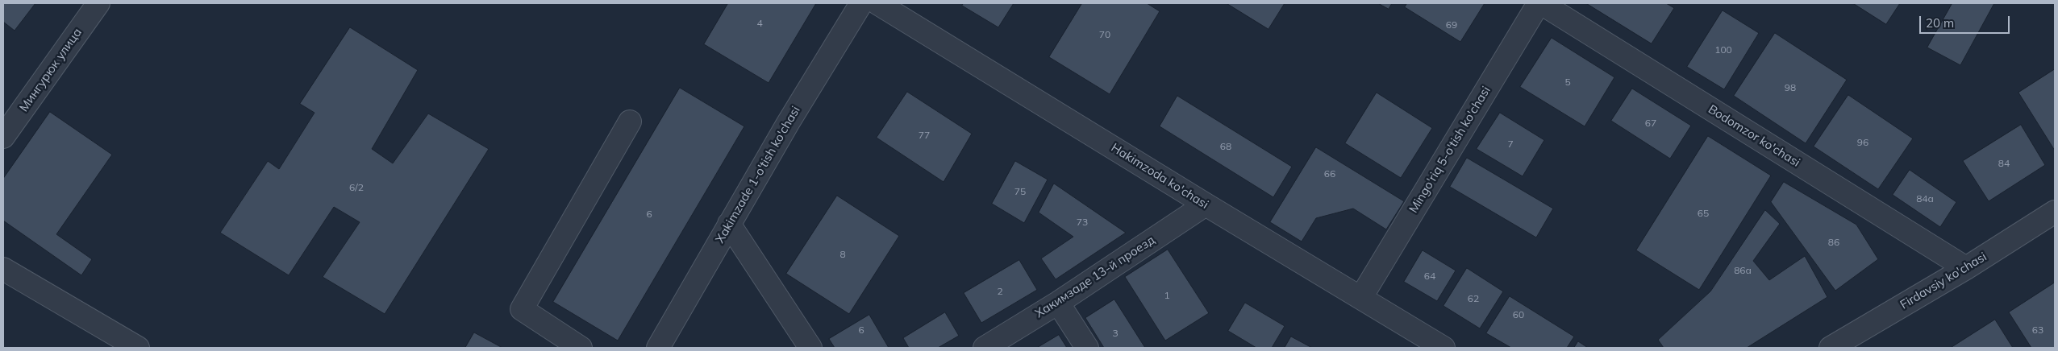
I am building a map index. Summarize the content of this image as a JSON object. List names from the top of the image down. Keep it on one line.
{"streets":{"street":["Мингурюк улица","Bodomzor ko'chasi","Mingo'riq 5-o'tish ko'chasi","Xakimzade 1-o'tish ko'chasi","Hakimzoda ko'chasi","Хакимзаде 13-й проезд","Firdavsiy ko'chasi"]},"crossings":[["Bodomzor ko'chasi","Mingo'riq 5-o'tish ko'chasi"],["Bodomzor ko'chasi","Firdavsiy ko'chasi"],["Mingo'riq 5-o'tish ko'chasi","Hakimzoda ko'chasi"],["Hakimzoda ko'chasi","Хакимзаде 13-й проезд"]],"house_numbers":["4","69","70","100","5","98","67","77","96","7","68","84","66","6/2","75","84а","65","6","73","86","8","86а","64","2","1","62","60","6","63","3"],"scale_bar":"20 m"}
